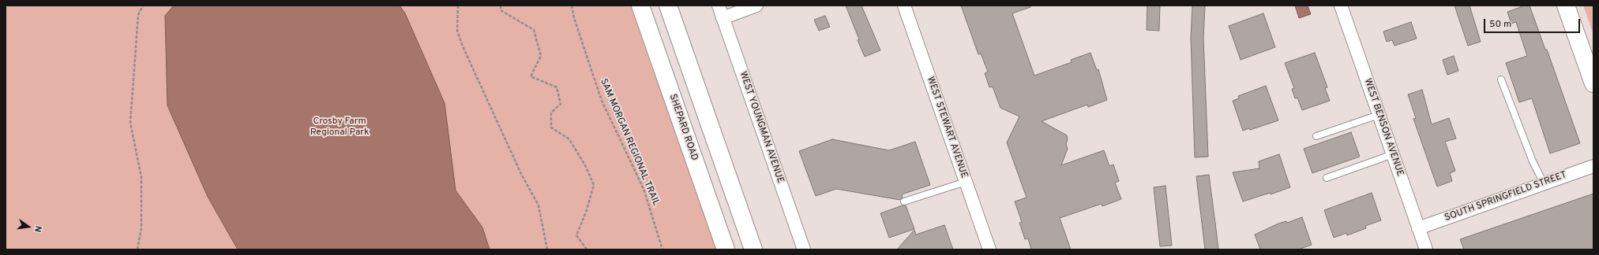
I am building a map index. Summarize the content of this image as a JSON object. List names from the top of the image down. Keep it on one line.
{"streets":{"main road":["SHEPARD ROAD"],"street":["WEST YOUNGMAN AVENUE","WEST STEWART AVENUE","WEST BENSON AVENUE","SOUTH SPRINGFIELD STREET"],"path":["SAM MORGAN REGIONAL TRAIL"]},"crossings":[["WEST BENSON AVENUE","SOUTH SPRINGFIELD STREET"]],"parks":["Crosby Farm Regional Park"],"scale_bar":"50 m","north":"right"}
